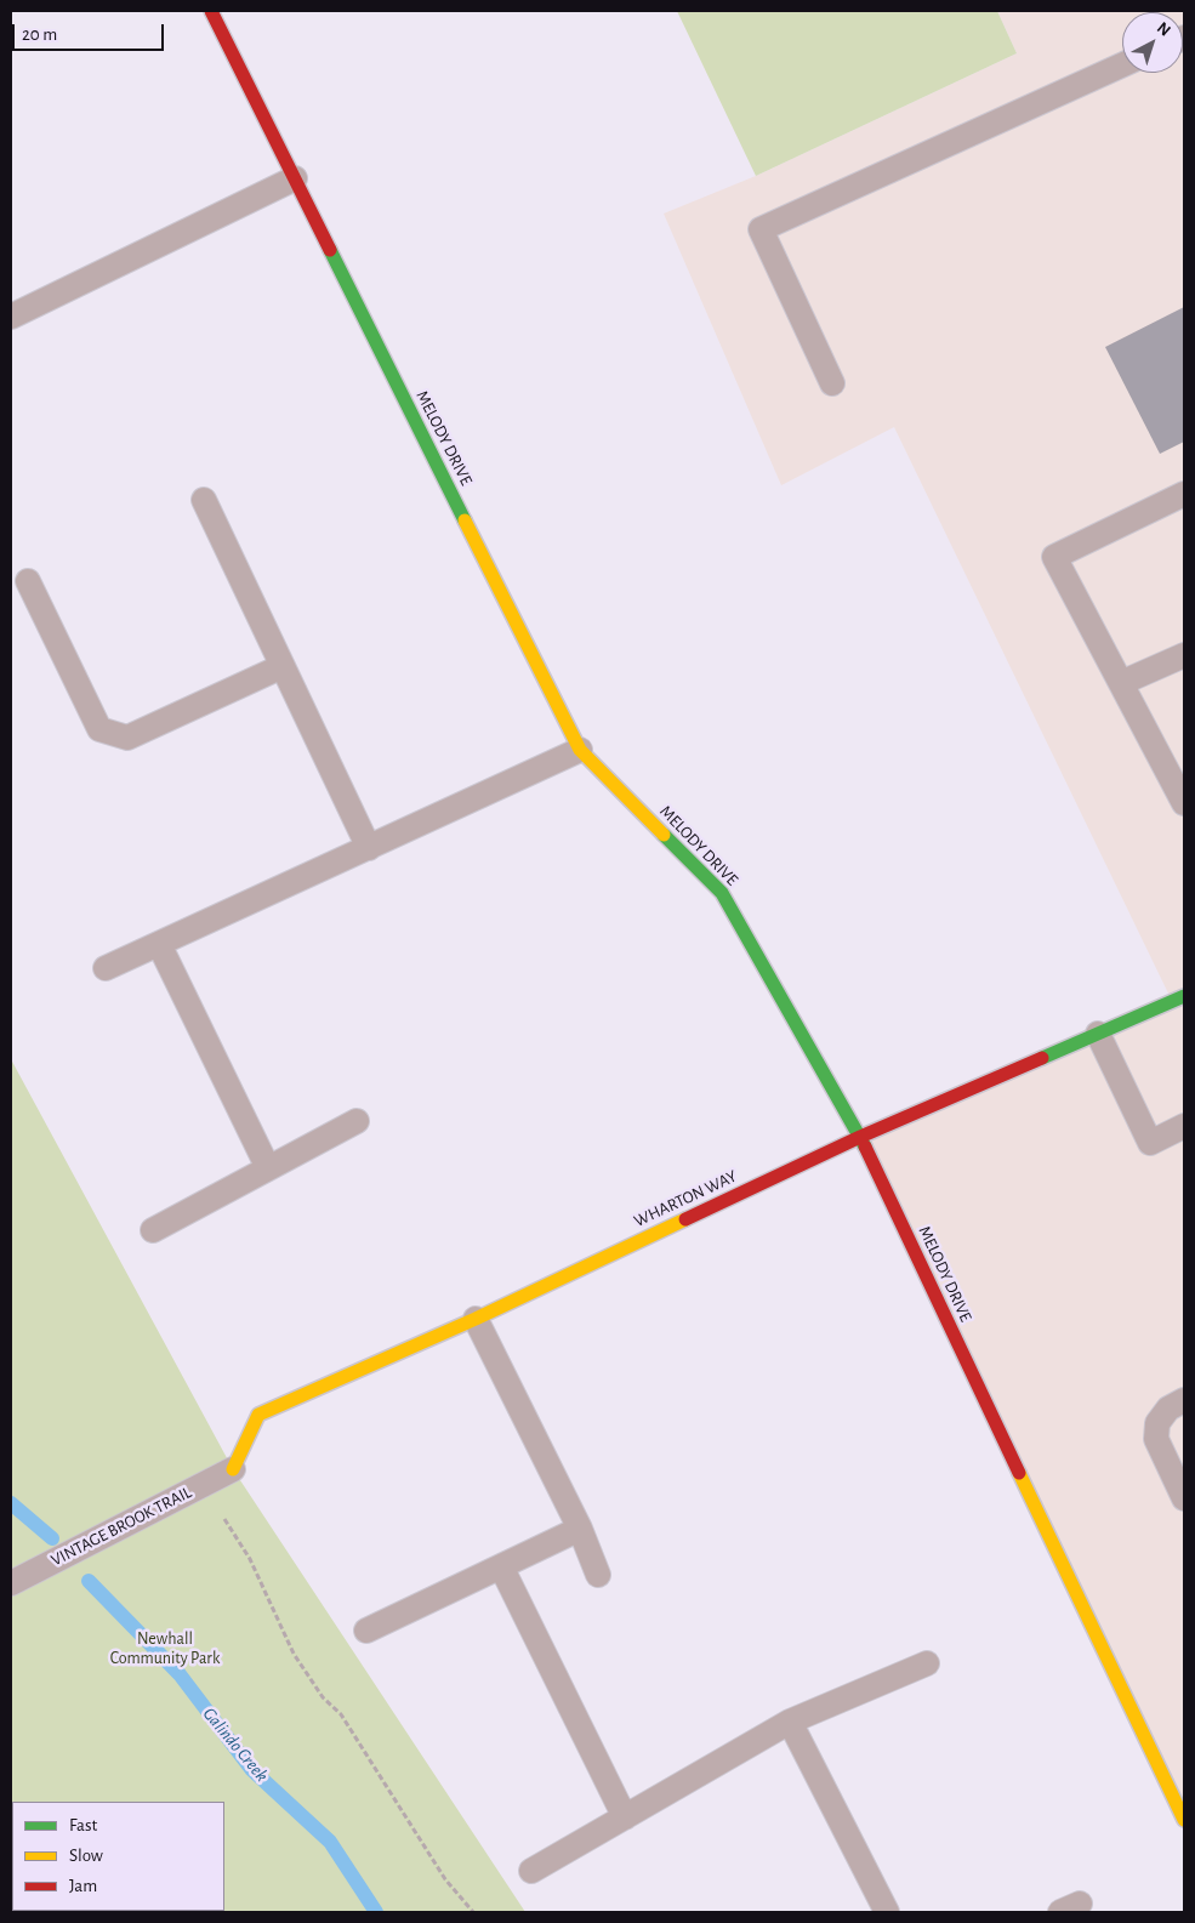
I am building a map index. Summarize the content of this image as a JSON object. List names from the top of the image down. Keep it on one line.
{"streets":{"street":["MELODY DRIVE","WHARTON WAY"],"lane":["VINTAGE BROOK TRAIL"]},"crossings":[["MELODY DRIVE","WHARTON WAY"],["WHARTON WAY","VINTAGE BROOK TRAIL"]],"water":["Galindo Creek"],"parks":["Newhall Community Park"],"legend":["Fast","Slow","Jam"],"scale_bar":"20 m","north":"top right"}
